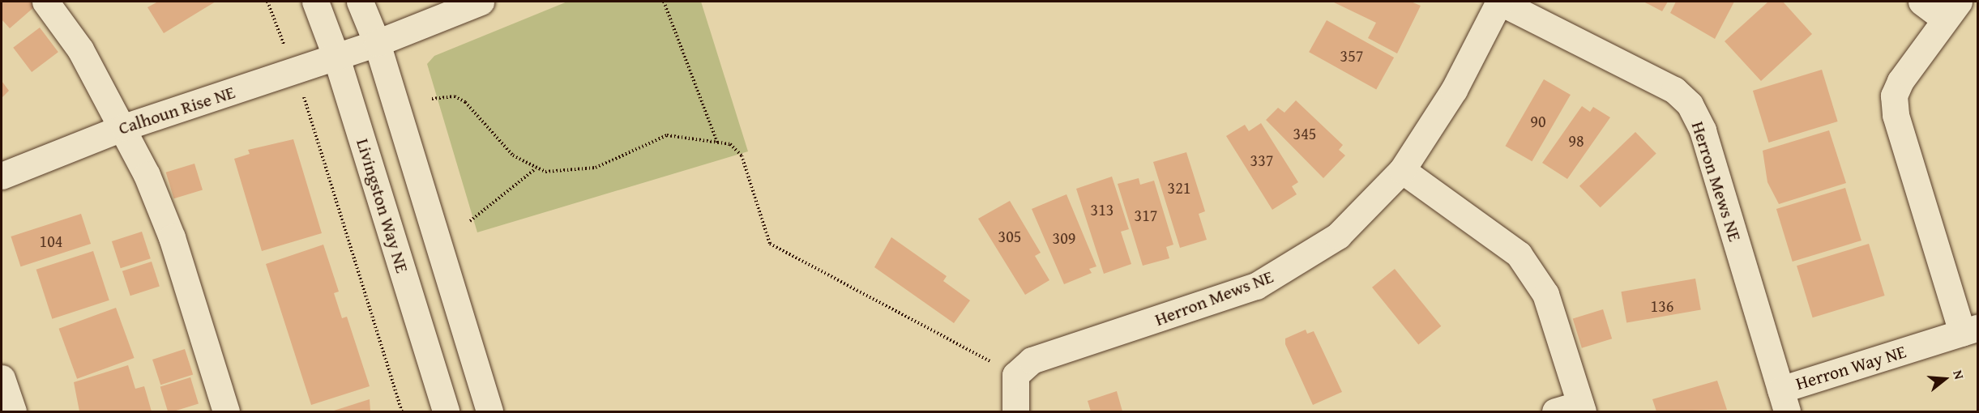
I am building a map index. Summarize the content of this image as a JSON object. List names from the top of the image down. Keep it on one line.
{"streets":{"street":["Calhoun Rise NE","Herron Mews NE","Livingston Way NE","Herron Way NE"]},"crossings":[["Calhoun Rise NE","Livingston Way NE"],["Herron Mews NE","Herron Way NE"]],"house_numbers":["357","90","345","98","337","321","313","317","305","309","104","136"],"north":"right"}
